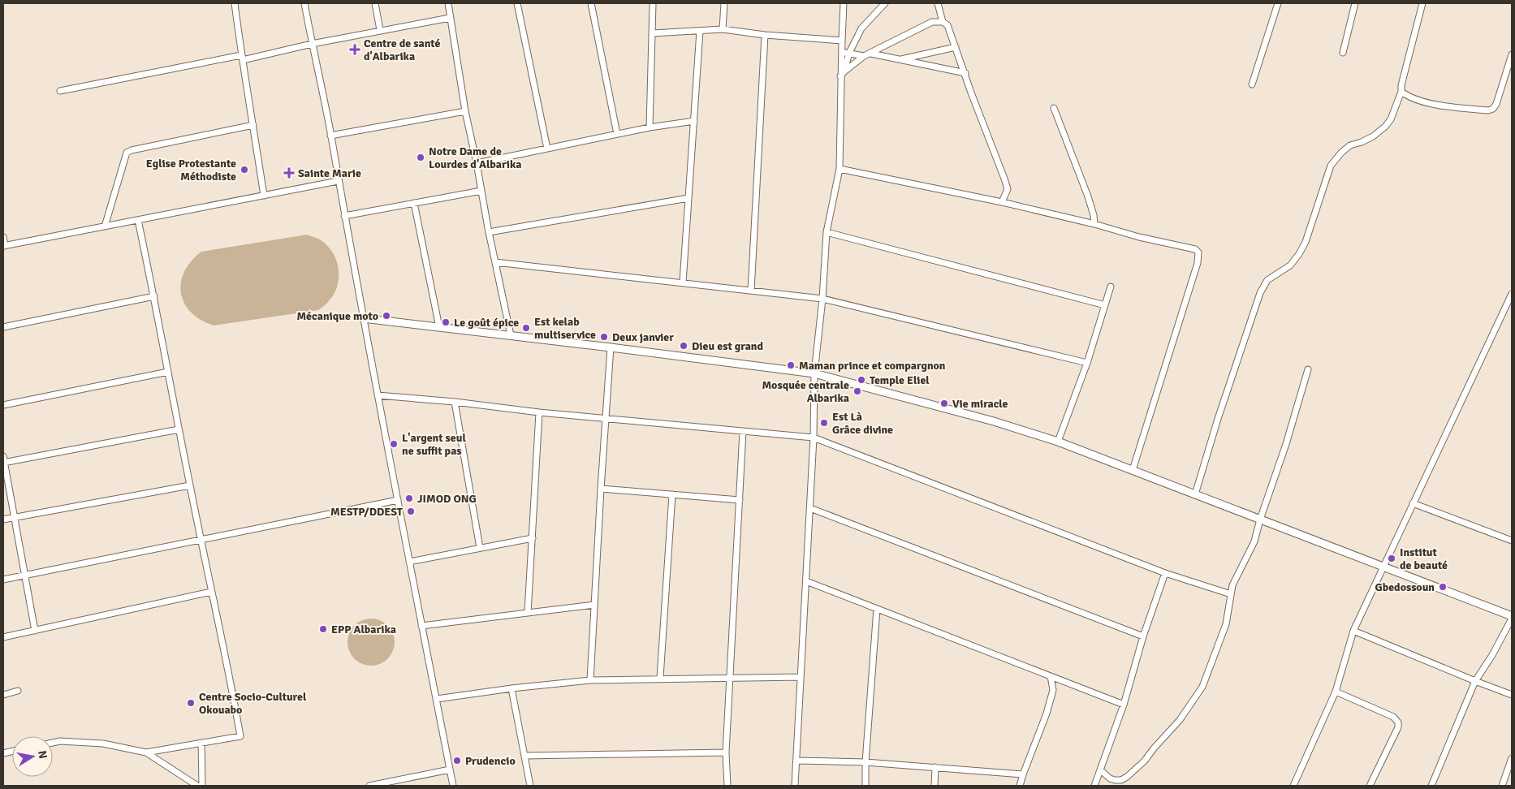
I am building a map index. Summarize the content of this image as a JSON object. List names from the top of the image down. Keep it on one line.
{"places":{"health":["Centre de santé d'Albarika","Sainte Marie"],"other":["Notre Dame de Lourdes d'Albarika","Eglise Protestante Méthodiste","Mécanique moto","Le goût épice","Est kelab multiservice","Deux janvier","Dieu est grand","Maman prince et compargnon","Temple Eliel","Mosquée centrale Albarika","Vie miracle","Est Là Grâce divine","L'argent seul ne suffit pas","JIMOD ONG","MESTP/DDEST","Institut de beauté","Gbedossoun","EPP Albarika","Centre Socio-Culturel Okouabo","Prudencio"]},"north":"right"}
